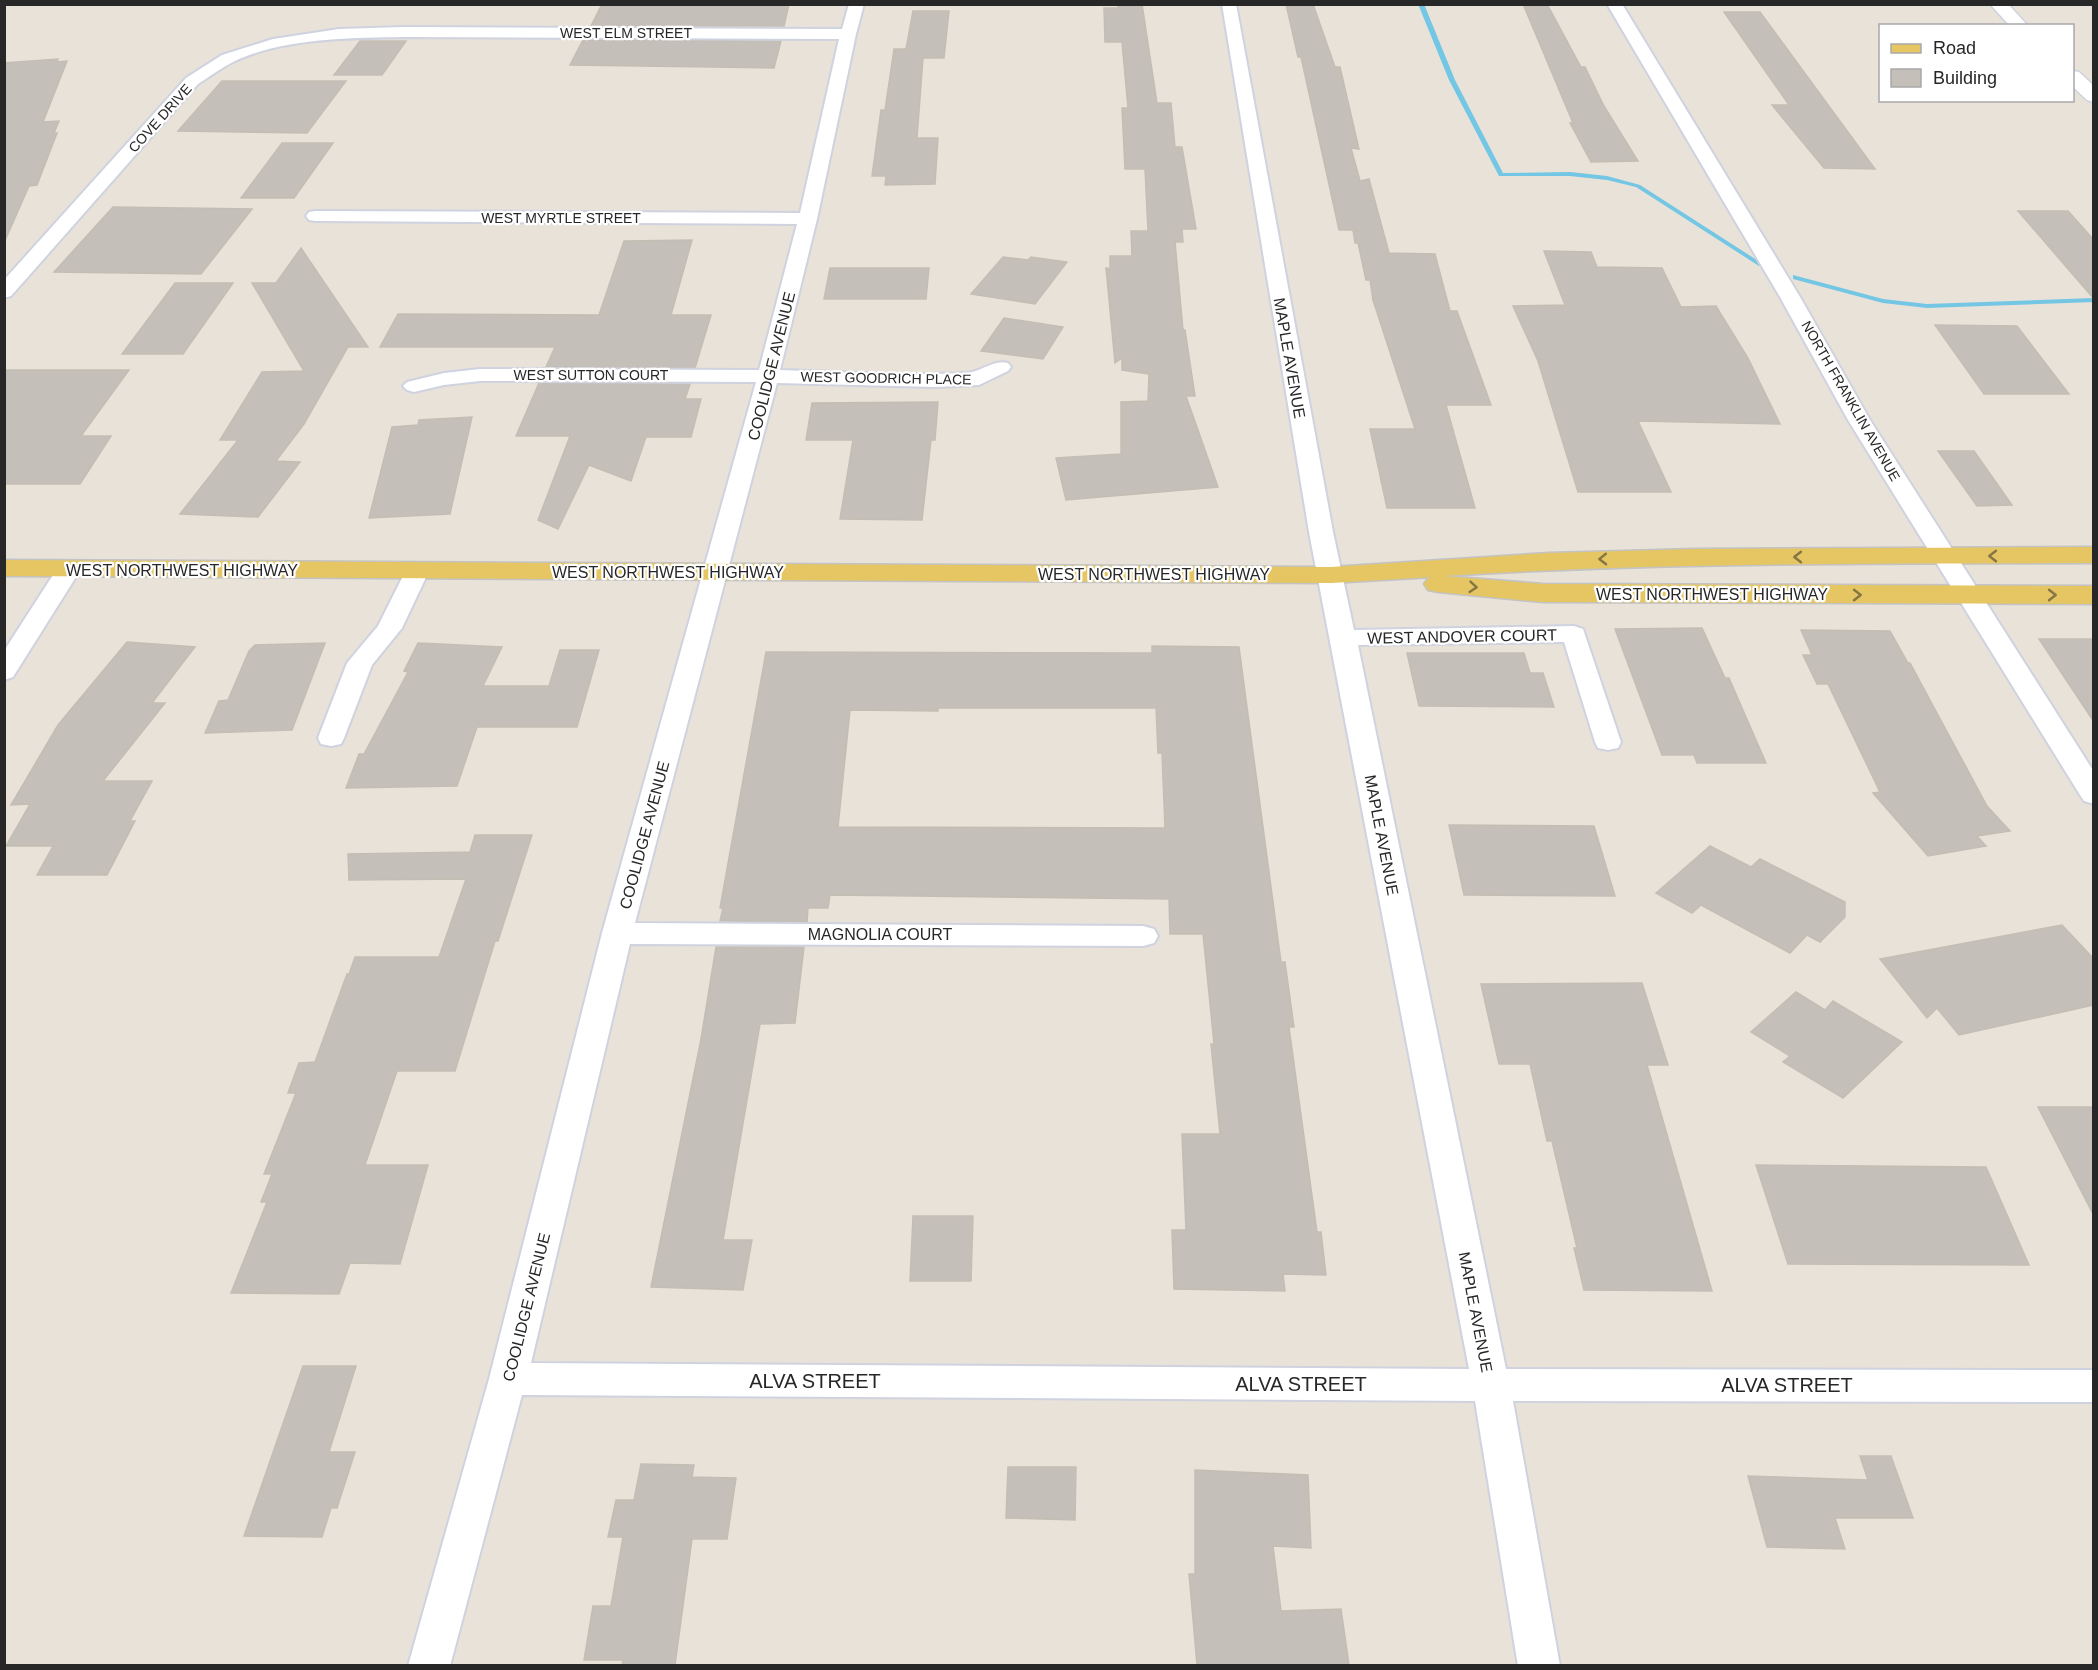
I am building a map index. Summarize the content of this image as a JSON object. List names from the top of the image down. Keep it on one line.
{"streets":{"main road":["WEST NORTHWEST HIGHWAY"],"street":["WEST ELM STREET","COVE DRIVE","WEST MYRTLE STREET","MAPLE AVENUE","COOLIDGE AVENUE","WEST SUTTON COURT","WEST GOODRICH PLACE","NORTH FRANKLIN AVENUE","WEST ANDOVER COURT","MAGNOLIA COURT","ALVA STREET"]},"crossings":[["WEST ELM STREET","COVE DRIVE"],["WEST ELM STREET","COOLIDGE AVENUE"],["WEST MYRTLE STREET","COOLIDGE AVENUE"],["MAPLE AVENUE","WEST NORTHWEST HIGHWAY"],["MAPLE AVENUE","WEST ANDOVER COURT"],["MAPLE AVENUE","ALVA STREET"],["COOLIDGE AVENUE","WEST SUTTON COURT"],["COOLIDGE AVENUE","WEST GOODRICH PLACE"],["COOLIDGE AVENUE","WEST NORTHWEST HIGHWAY"],["COOLIDGE AVENUE","MAGNOLIA COURT"],["COOLIDGE AVENUE","ALVA STREET"],["WEST SUTTON COURT","WEST GOODRICH PLACE"],["NORTH FRANKLIN AVENUE","WEST NORTHWEST HIGHWAY"]],"legend":["Road","Building"]}
